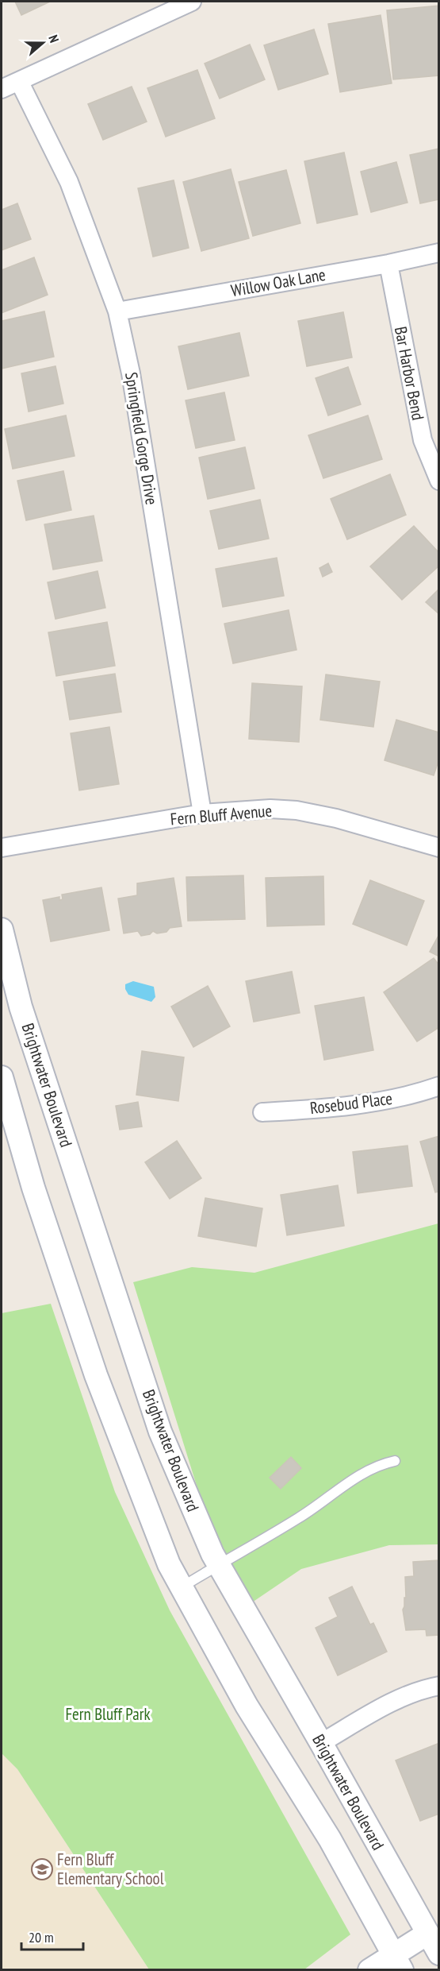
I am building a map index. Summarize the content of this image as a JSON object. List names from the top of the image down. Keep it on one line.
{"streets":{"street":["Willow Oak Lane","Bar Harbor Bend","Springfield Gorge Drive","Fern Bluff Avenue","Brightwater Boulevard","Rosebud Place"]},"crossings":[["Willow Oak Lane","Bar Harbor Bend"],["Willow Oak Lane","Springfield Gorge Drive"],["Springfield Gorge Drive","Fern Bluff Avenue"]],"parks":["Fern Bluff Park"],"places":{"school or university":["Fern Bluff Elementary School"]},"scale_bar":"20 m","north":"right"}
